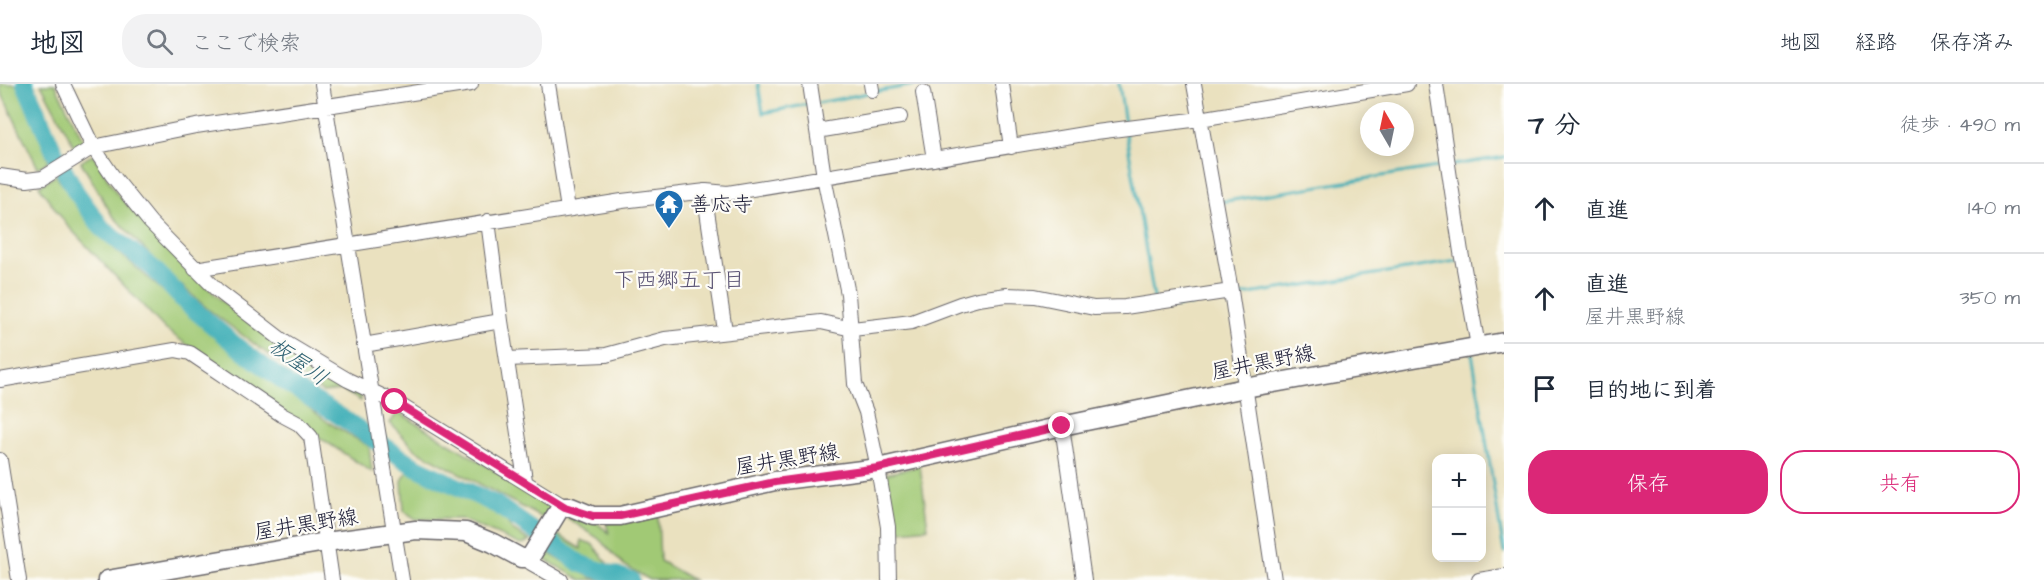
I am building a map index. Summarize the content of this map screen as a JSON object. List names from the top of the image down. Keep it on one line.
{"streets":{"main road":["屋井黒野線"]},"districts":["下西郷五丁目"],"water":["板屋川"],"places":{"temple":["善応寺"]},"north":"top","page":{"header":"地図","search":"ここで検索","nav":["地図","経路","保存済み"],"heading":["7 分","徒歩 · 490 m"],"list":[["直進","140 m"],["直進","屋井黒野線","350 m"],"目的地に到着"],"buttons":["保存","共有"],"map_buttons":["+","−"]}}
